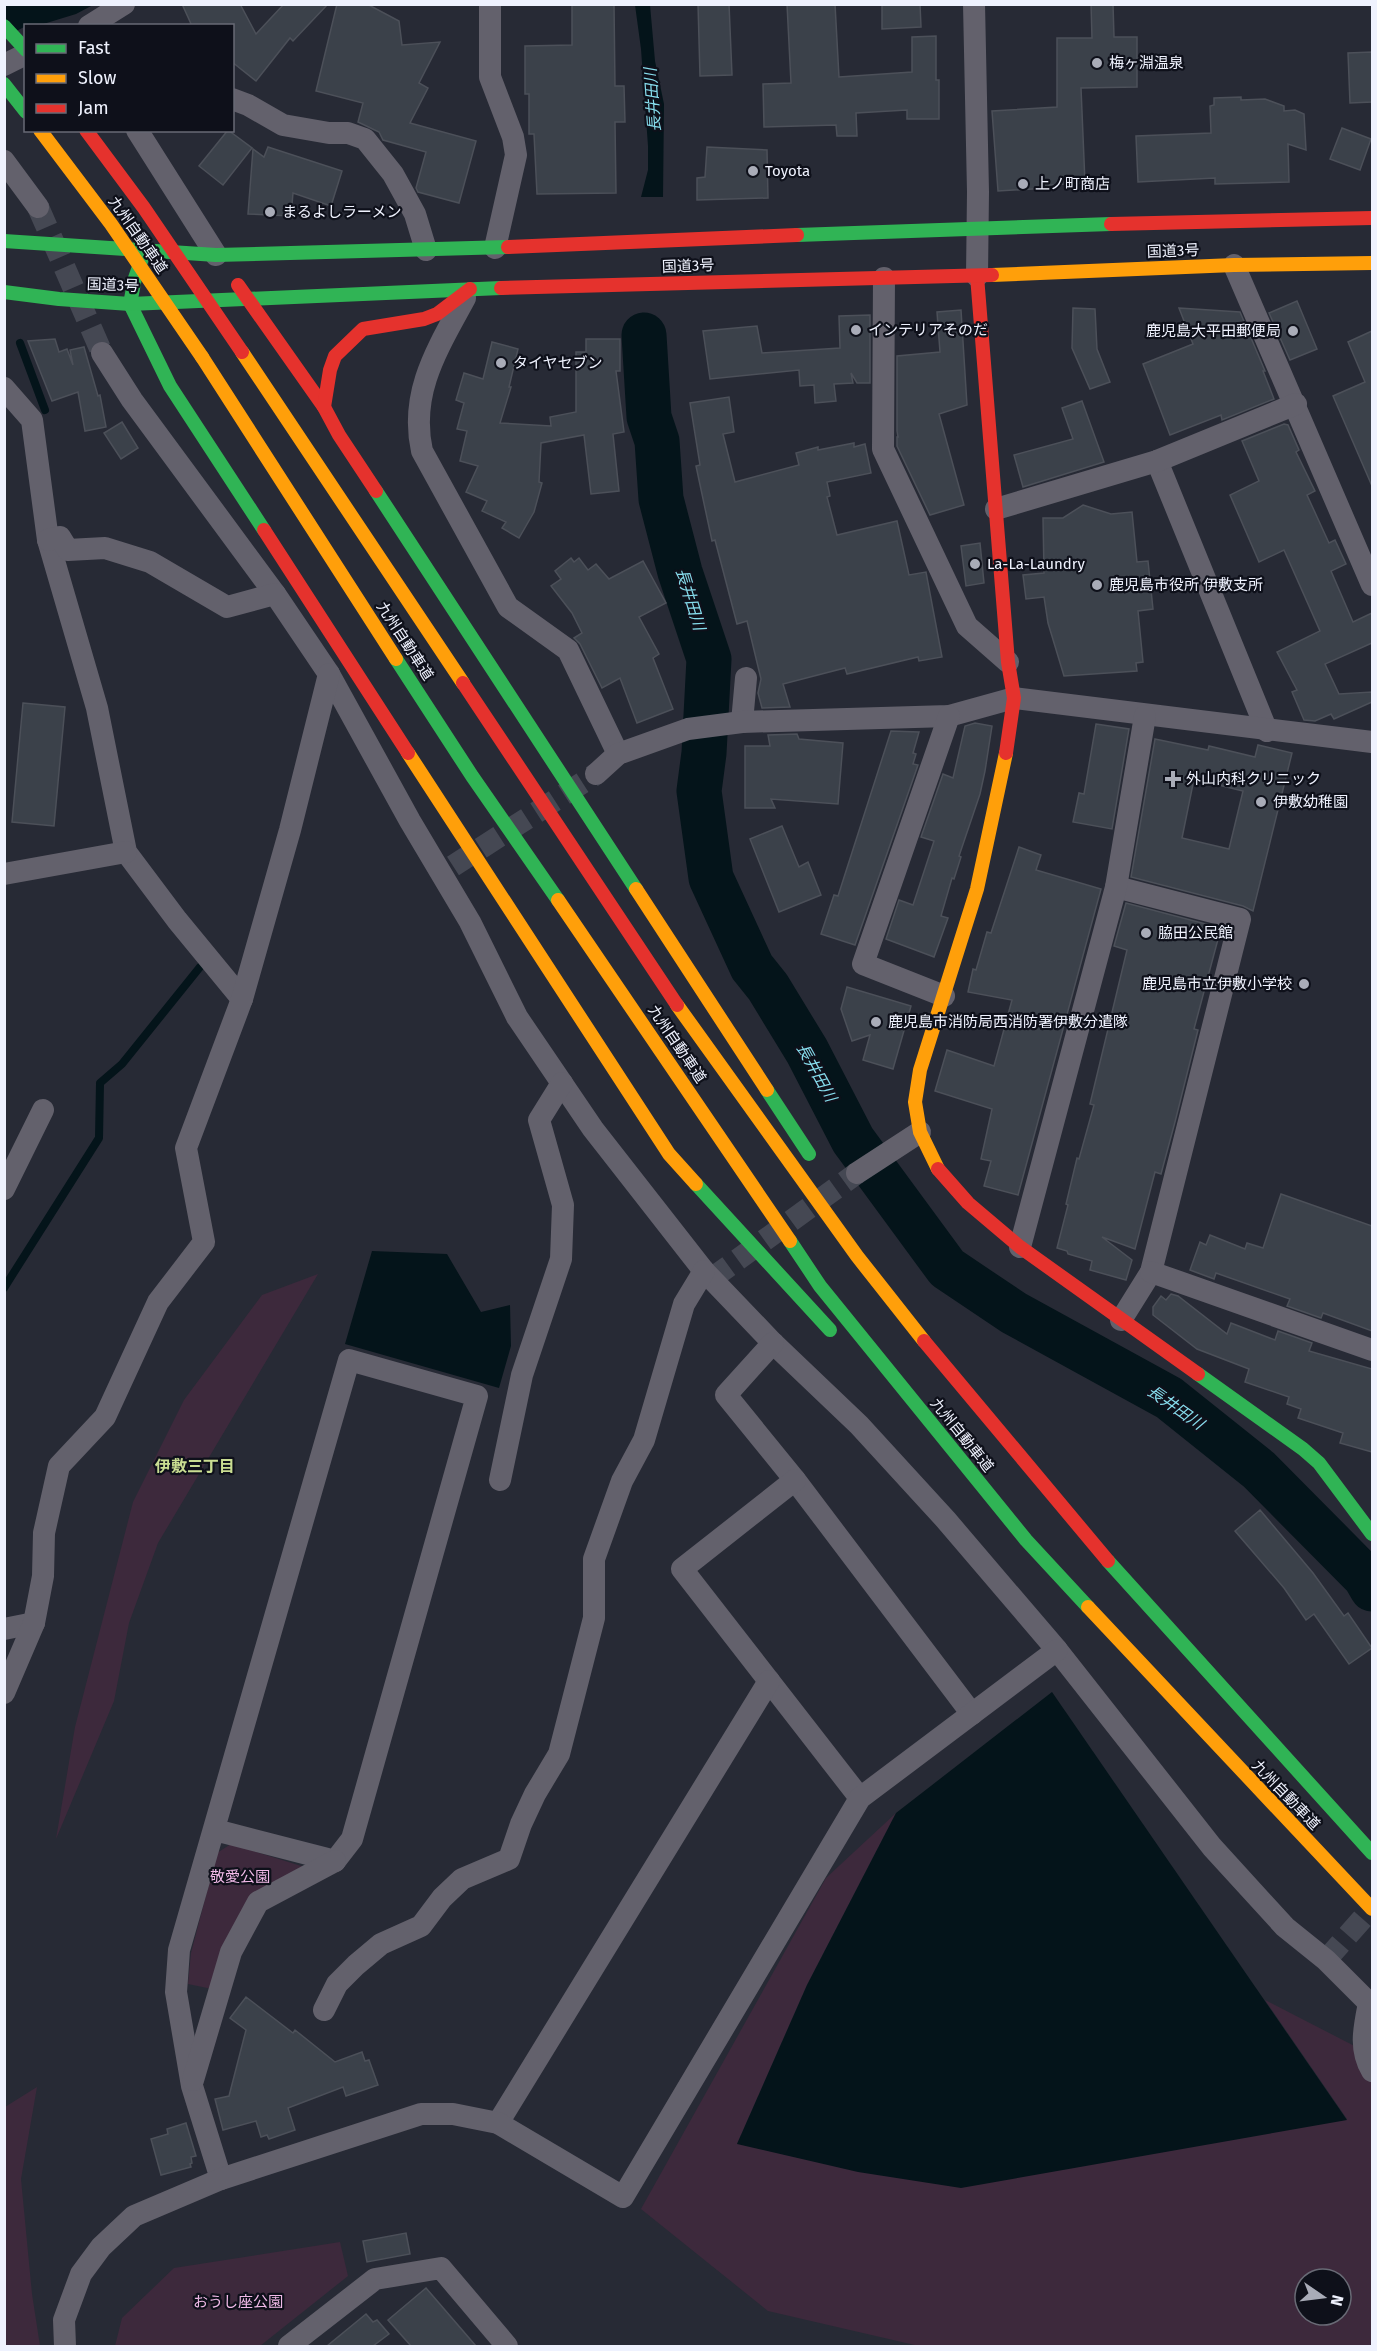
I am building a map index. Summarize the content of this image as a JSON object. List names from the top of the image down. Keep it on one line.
{"streets":{"main road":["九州自動車道","国道3号"]},"districts":["伊敷三丁目"],"water":["長井田川"],"parks":["敬愛公園","おうし座公園"],"places":{"other":["梅ヶ淵温泉","Toyota","上ノ町商店","まるよしラーメン","インテリアそのだ","鹿児島大平田郵便局","タイヤセブン","La-La-Laundry","鹿児島市役所 伊敷支所","伊敷幼稚園","脇田公民館","鹿児島市立伊敷小学校","鹿児島市消防局西消防署伊敷分遣隊"],"health":["外山内科クリニック"]},"legend":["Fast","Slow","Jam"],"north":"right"}
